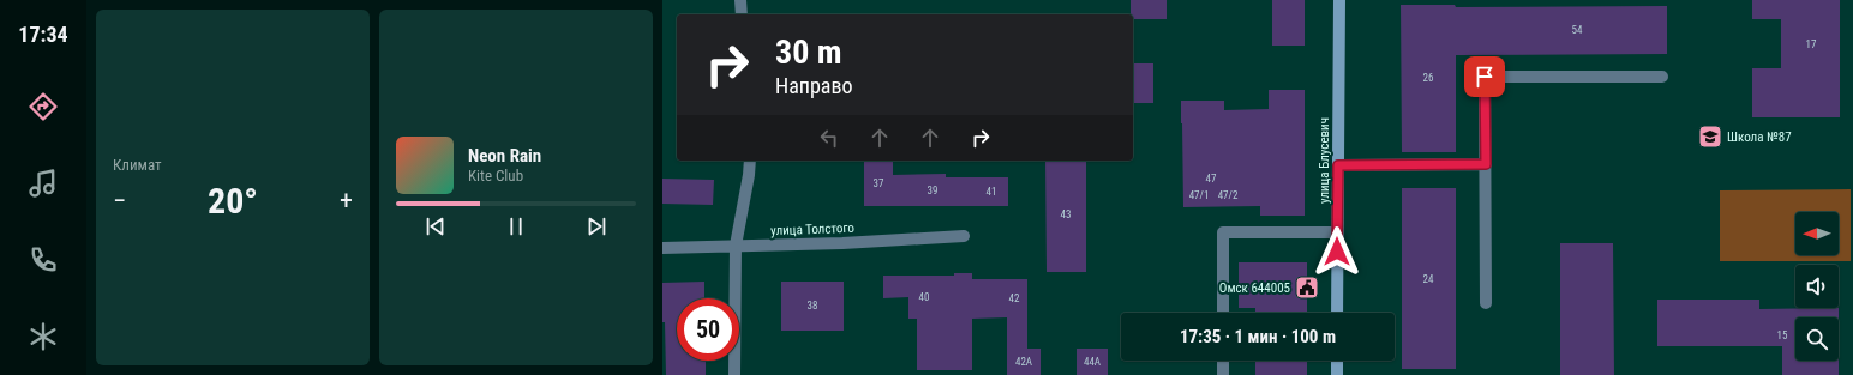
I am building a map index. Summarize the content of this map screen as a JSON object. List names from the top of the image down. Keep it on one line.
{"streets":{"main road":["улица Блусевич"],"street":["улица Толстого"]},"places":{"school or university":["Школа №87"],"public building":["Омск 644005"]},"house_numbers":["54","17","26","47","37","39","41","47/1","47/2","43","24","40","42","38","15","42А","44А"],"north":"left","page":{"tabs":"17:34","tile":"Климат","turn":["30 m","Направо"],"song":["Neon Rain","Kite Club"],"heat":["−","20°","+"],"limit":"50","trip":"17:35 · 1 мин · 100 m"}}
